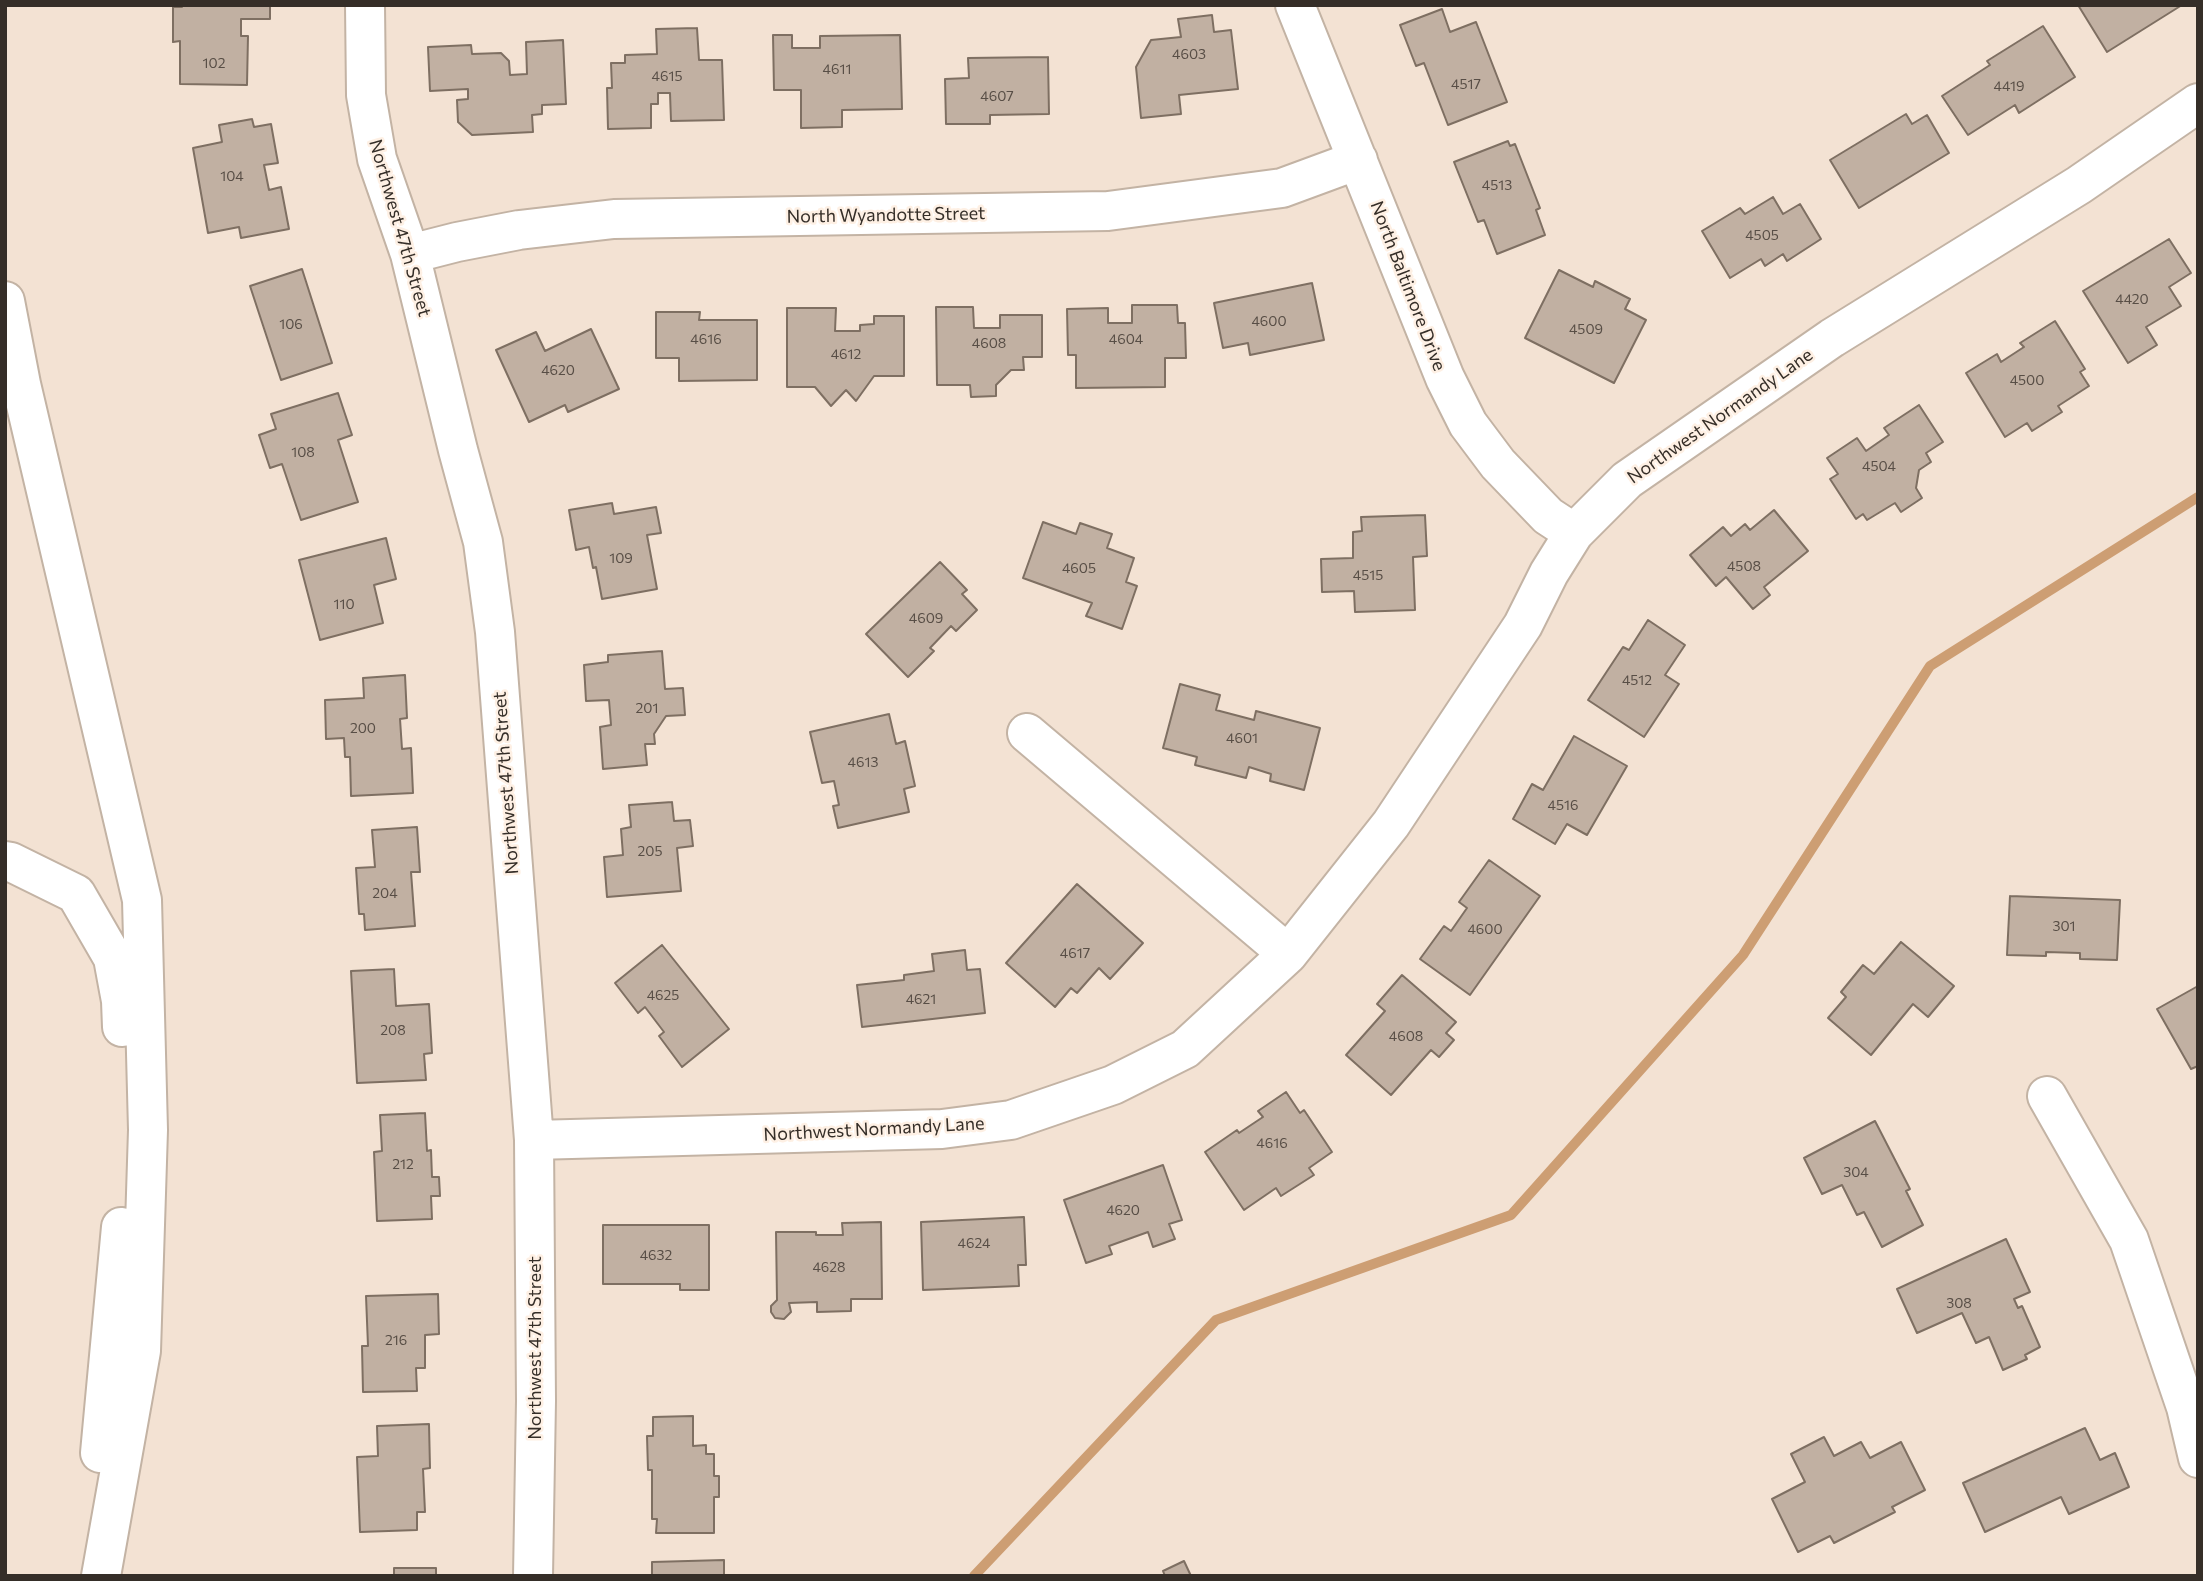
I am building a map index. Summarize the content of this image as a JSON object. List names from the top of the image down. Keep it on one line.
{"streets":{"main road":["North Wyandotte Street","Northwest 47th Street","North Baltimore Drive","Northwest Normandy Lane"]},"crossings":[["North Wyandotte Street","Northwest 47th Street"],["North Wyandotte Street","North Baltimore Drive"],["Northwest 47th Street","Northwest Normandy Lane"],["North Baltimore Drive","Northwest Normandy Lane"]],"house_numbers":["4603","102","4611","4615","4517","4419","4607","104","4513","4505","4420","4600","106","4509","4616","4604","4608","4612","4620","4500","108","4504","109","4508","4605","4515","110","4609","4512","201","200","4601","4613","4516","205","204","301","4600","4617","4625","4621","208","4608","4616","212","304","4620","4624","4632","4628","308","216"]}
